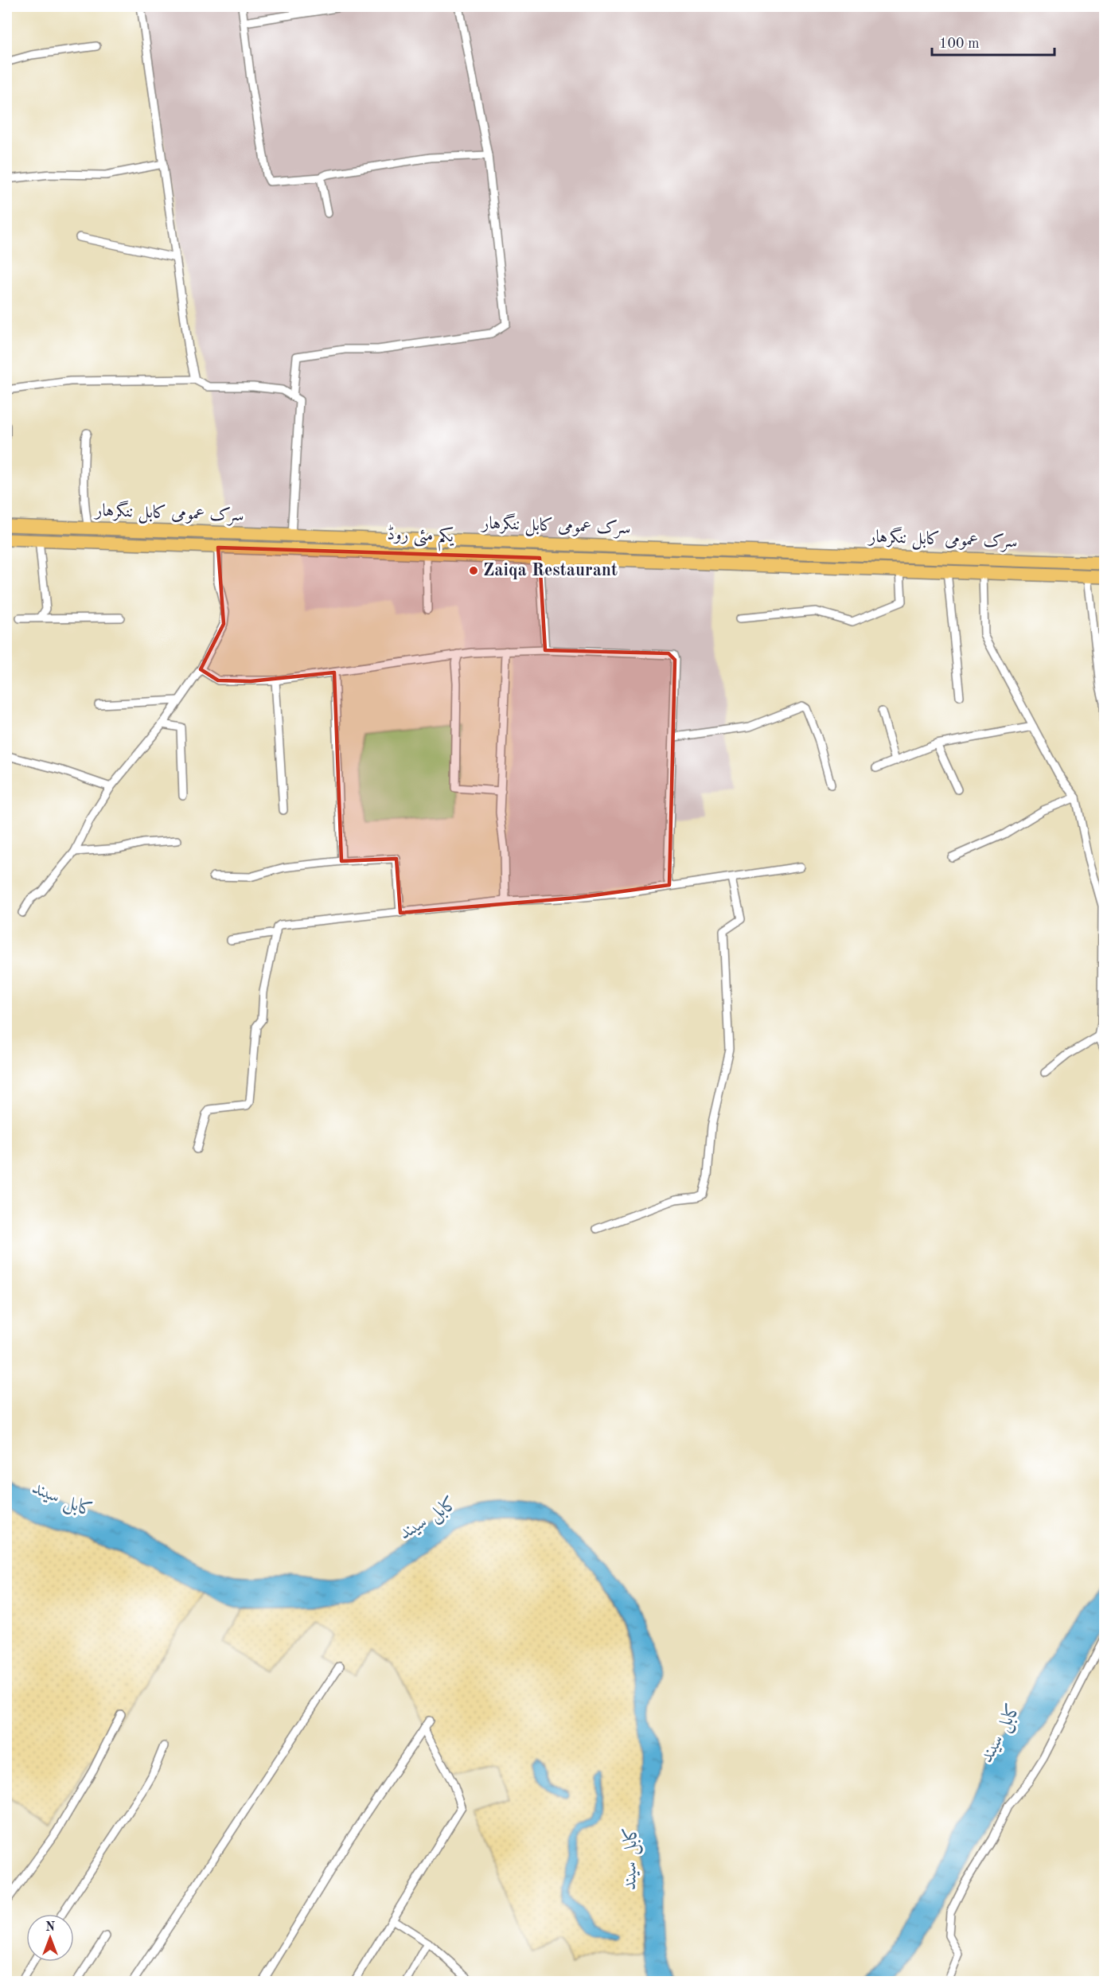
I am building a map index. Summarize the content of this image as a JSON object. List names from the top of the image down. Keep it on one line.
{"streets":{"highway":["سرک عمومی کابل ننگرهار","یکم مئی روڈ"]},"crossings":[["سرک عمومی کابل ننگرهار","یکم مئی روڈ"]],"water":["کابل سيند"],"places":["Zaiqa Restaurant"],"scale_bar":"100 m","north":"top"}
